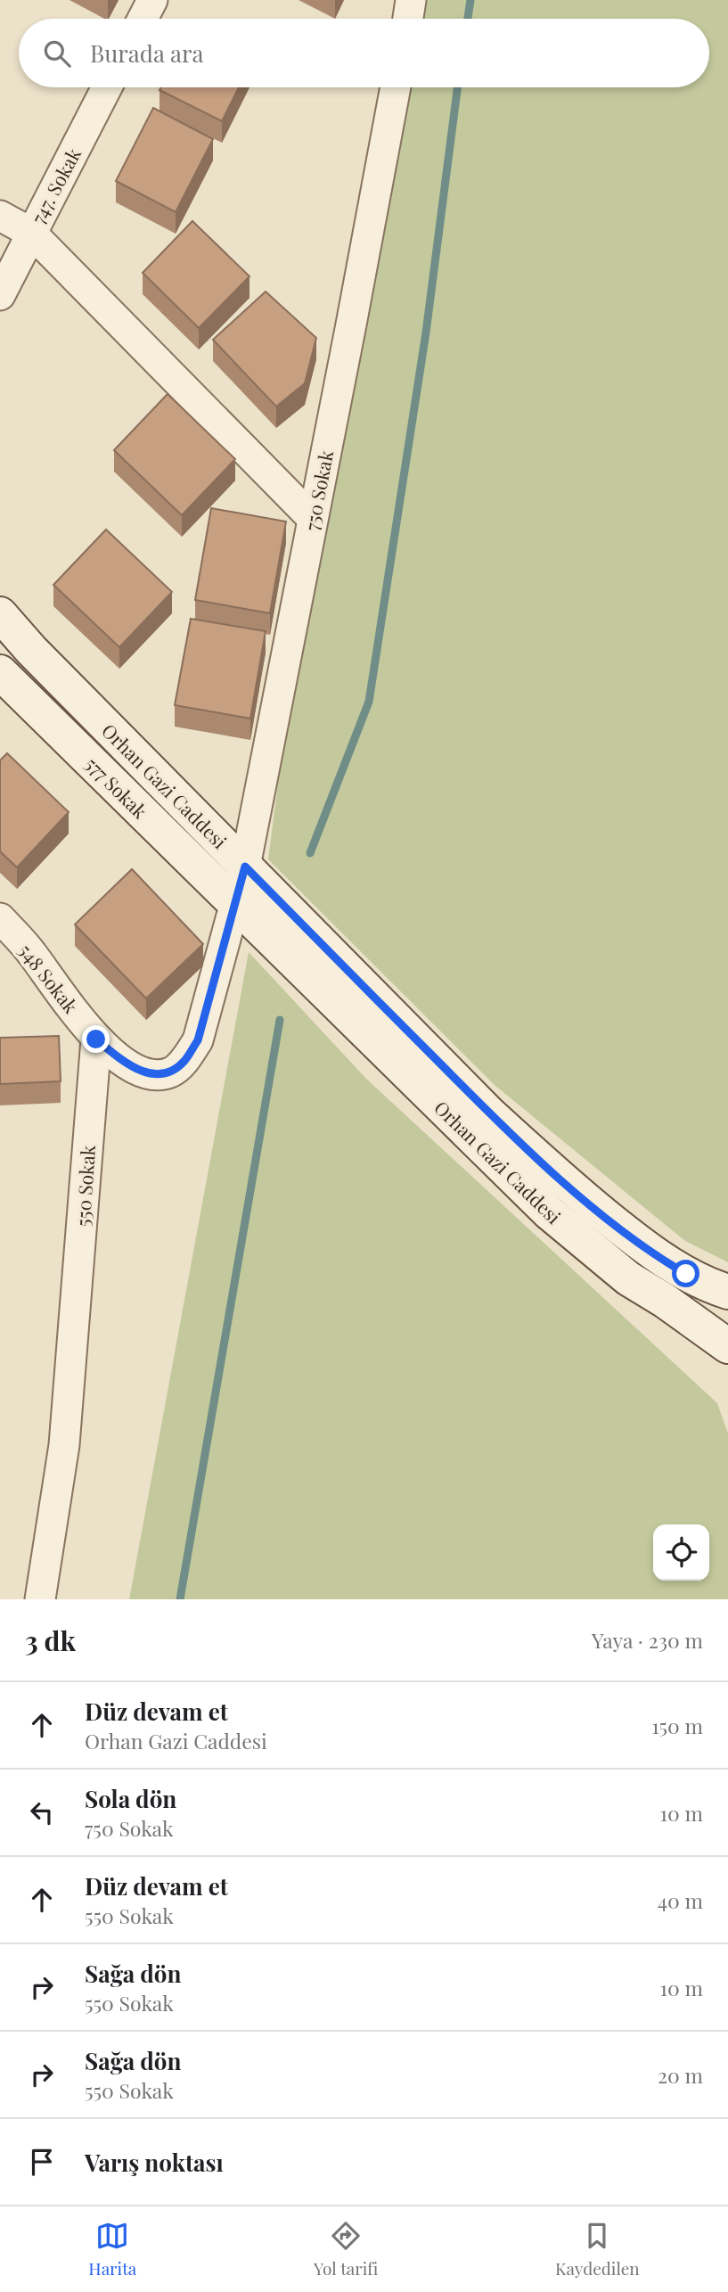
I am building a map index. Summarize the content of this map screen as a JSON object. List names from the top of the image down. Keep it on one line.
{"streets":{"street":["747. Sokak","750 Sokak","Orhan Gazi Caddesi","577 Sokak","548 Sokak","550 Sokak"]},"crossings":[["750 Sokak","Orhan Gazi Caddesi"],["750 Sokak","577 Sokak"],["Orhan Gazi Caddesi","577 Sokak"],["548 Sokak","550 Sokak"]],"page":{"search":"Burada ara","heading":["3 dk","Yaya · 230 m"],"list":[["Düz devam et","Orhan Gazi Caddesi","150 m"],["Sola dön","750 Sokak","10 m"],["Düz devam et","550 Sokak","40 m"],["Sağa dön","550 Sokak","10 m"],["Sağa dön","550 Sokak","20 m"],"Varış noktası"],"nav":["Harita","Yol tarifi","Kaydedilen"]}}
